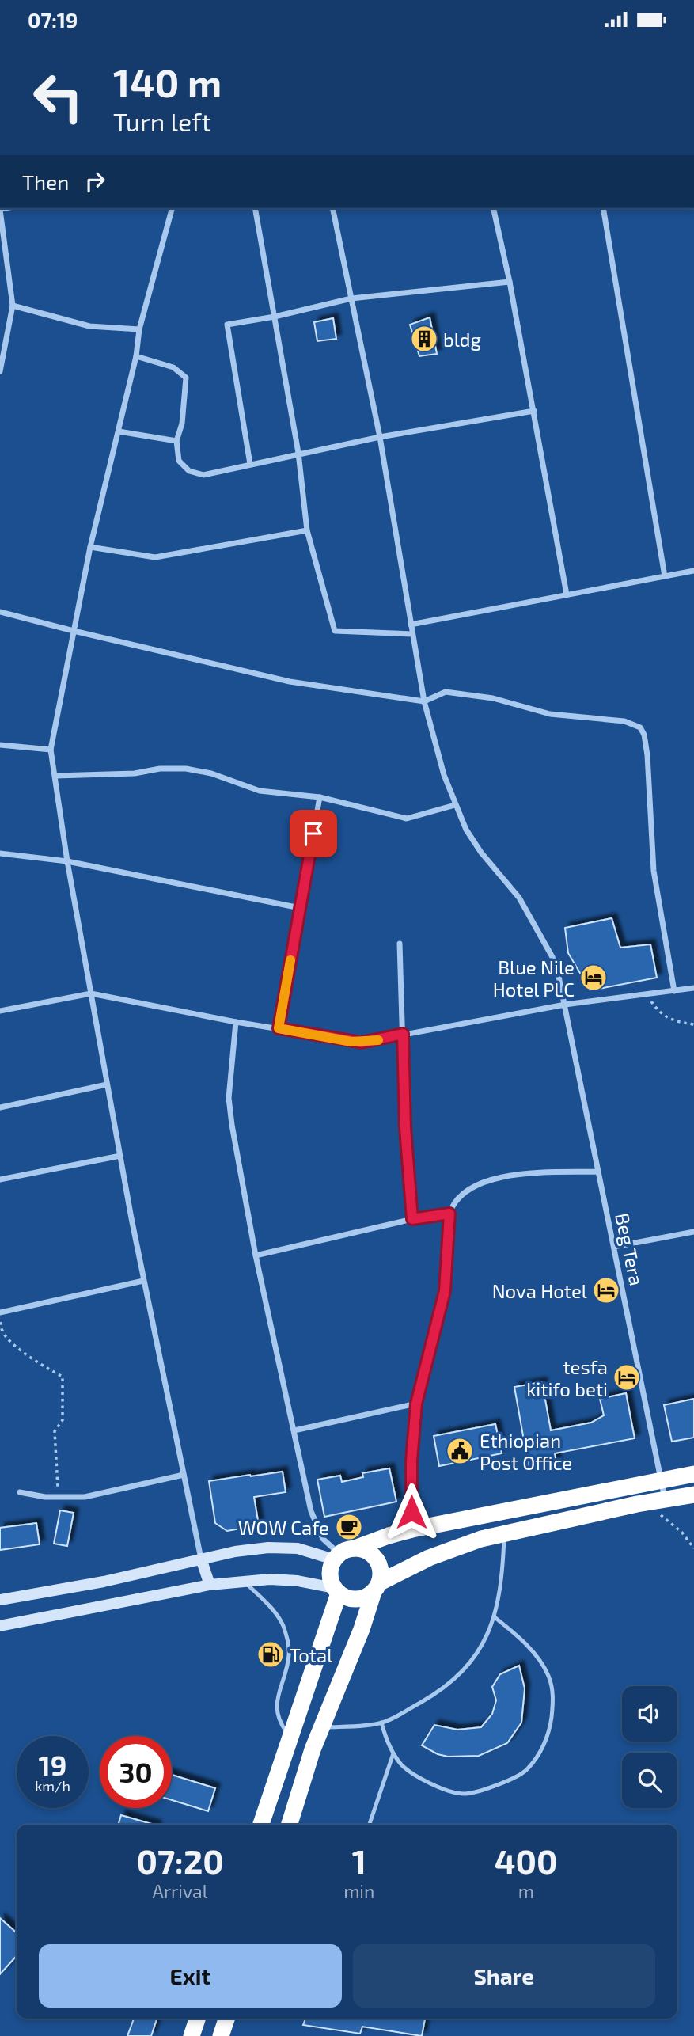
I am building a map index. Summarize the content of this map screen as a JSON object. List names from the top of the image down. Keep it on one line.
{"streets":{"street":["Beg Tera"]},"places":{"building":["bldg"],"hotel":["Blue Nile Hotel PLC","Nova Hotel","tesfa kitifo beti"],"public building":["Ethiopian Post Office"],"cafe":["WOW Cafe"],"fuel station":["Total"]},"page":{"status":"07:19","turn":["140 m","Turn left"],"then":"Then","speed":"19 km/h","limit":"30","eta":["07:20","Arrival","1","min","400","m"],"buttons":["Exit","Share"]}}
